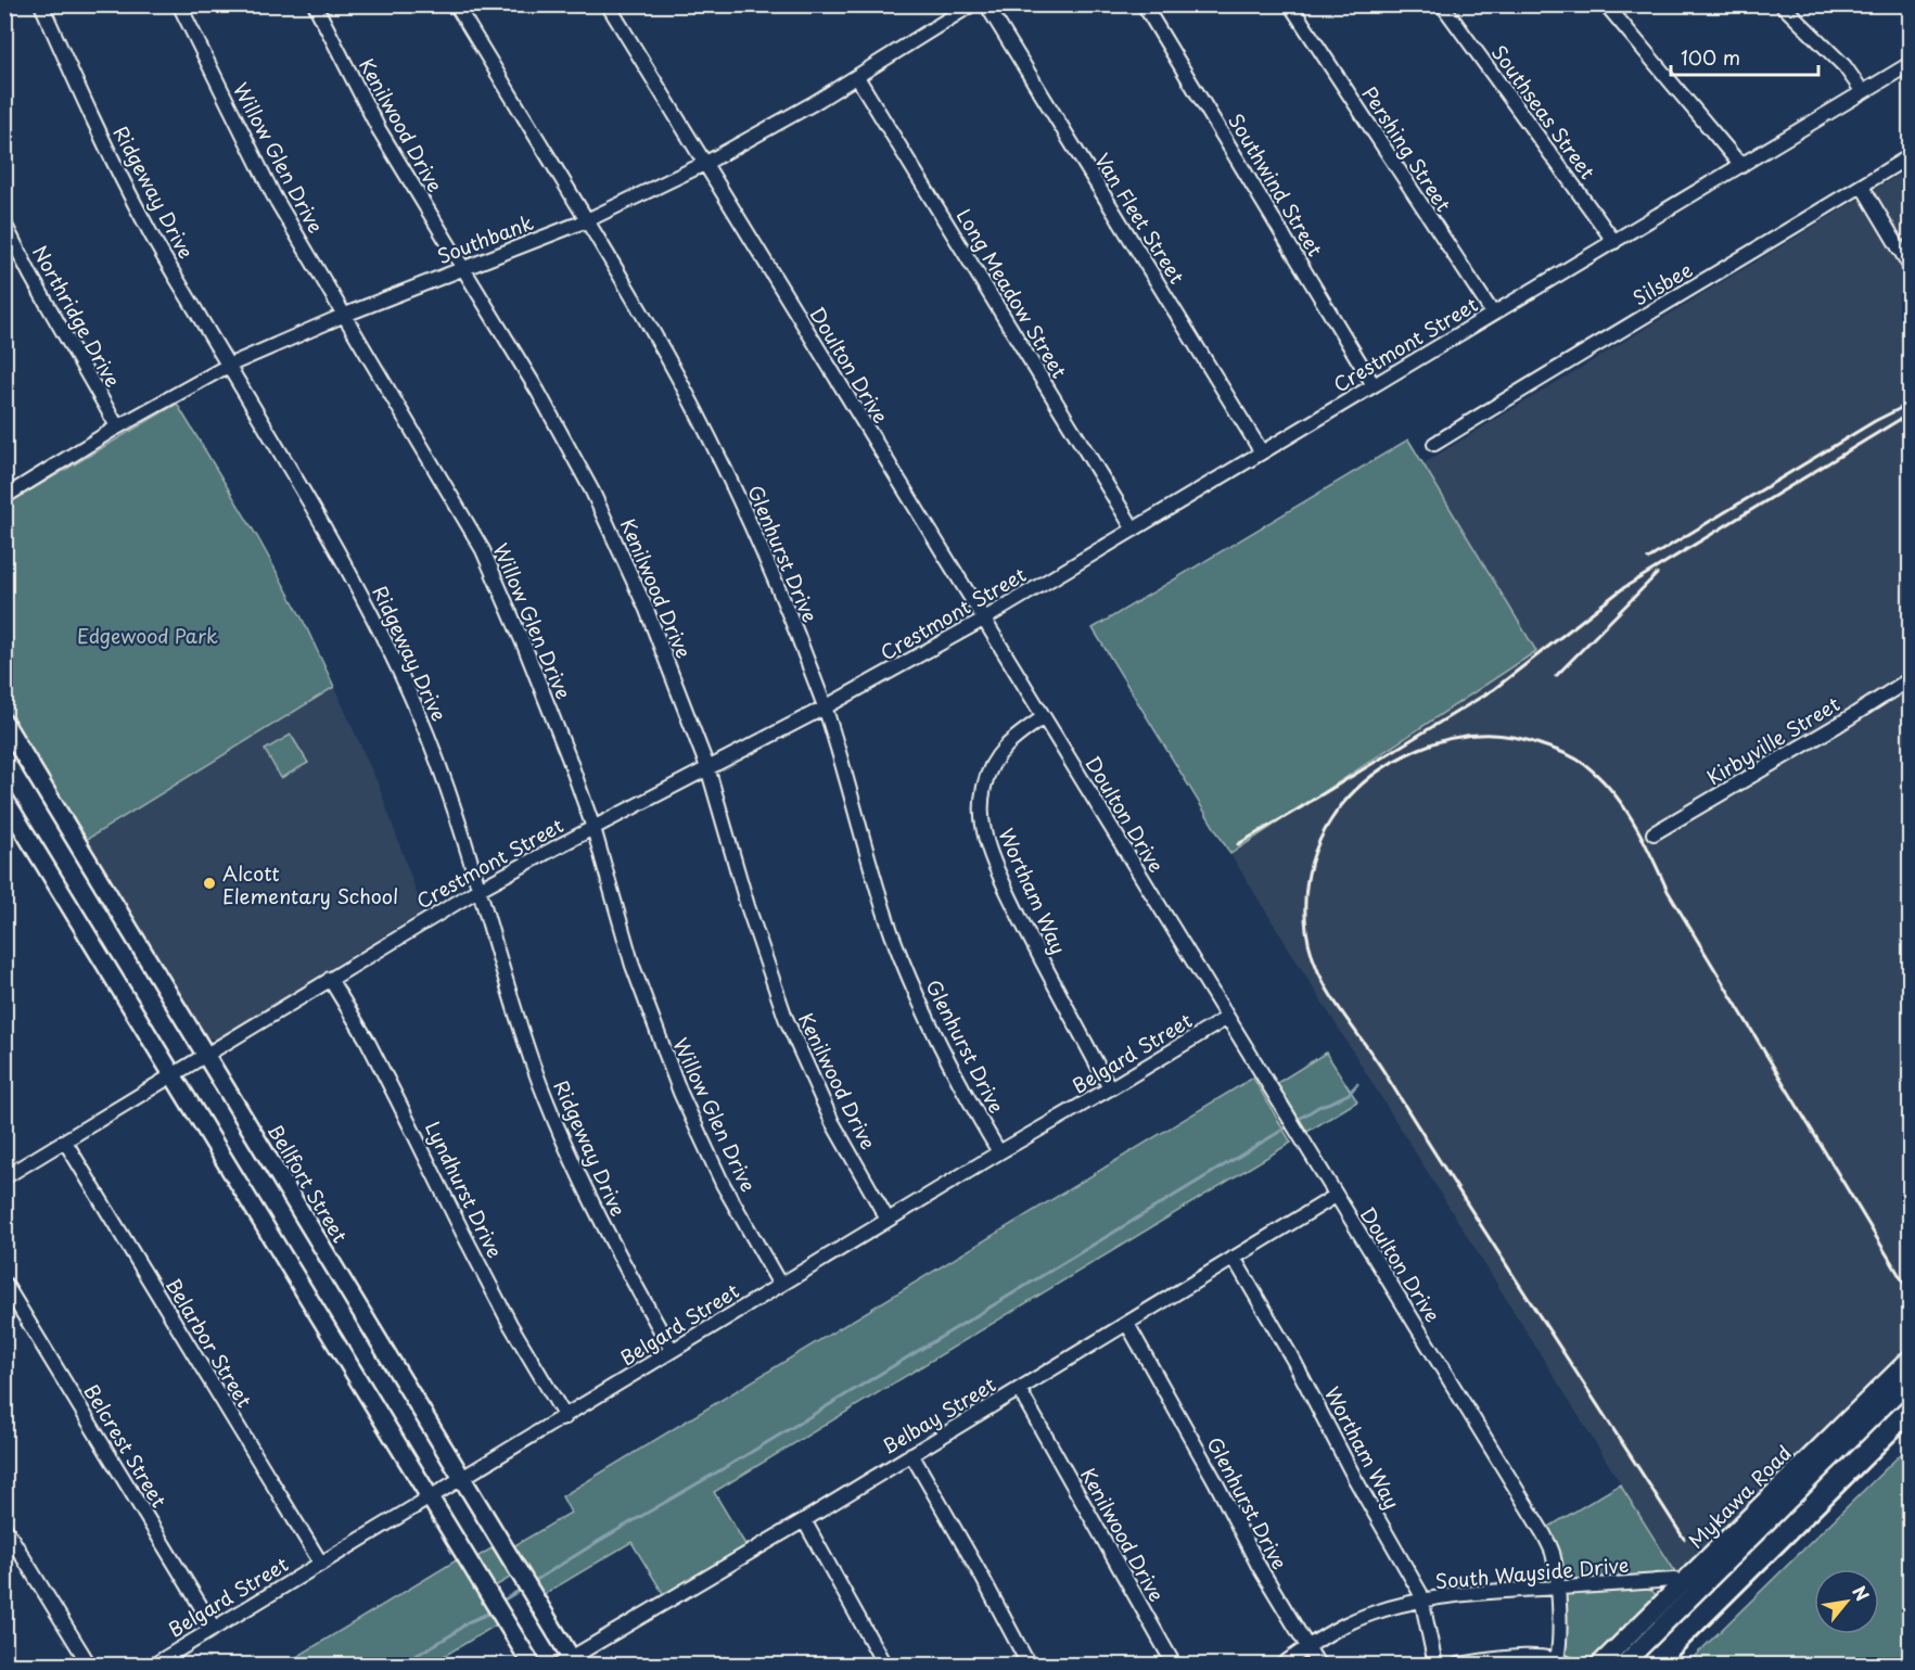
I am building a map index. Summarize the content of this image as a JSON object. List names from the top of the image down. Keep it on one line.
{"streets":{"main road":["Bellfort Street","Mykawa Road"],"street":["Southseas Street","Kenilwood Drive","Pershing Street","Willow Glen Drive","Southwind Street","Ridgeway Drive","Van Fleet Street","Southbank","Silsbee","Long Meadow Street","Northridge Drive","Crestmont Street","Doulton Drive","Glenhurst Drive","Kirbyville Street","Wortham Way","Belgard Street","Lyndhurst Drive","Belarbor Street","Belbay Street","Belcrest Street","South Wayside Drive"]},"crossings":[["Southseas Street","Crestmont Street"],["Kenilwood Drive","Southbank"],["Kenilwood Drive","Crestmont Street"],["Kenilwood Drive","Belgard Street"],["Kenilwood Drive","Belbay Street"],["Pershing Street","Crestmont Street"],["Willow Glen Drive","Southbank"],["Willow Glen Drive","Crestmont Street"],["Willow Glen Drive","Belgard Street"],["Southwind Street","Crestmont Street"],["Ridgeway Drive","Southbank"],["Ridgeway Drive","Crestmont Street"],["Ridgeway Drive","Belgard Street"],["Van Fleet Street","Crestmont Street"],["Southbank","Long Meadow Street"],["Southbank","Northridge Drive"],["Southbank","Doulton Drive"],["Southbank","Glenhurst Drive"],["Long Meadow Street","Crestmont Street"],["Crestmont Street","Doulton Drive"],["Crestmont Street","Glenhurst Drive"],["Crestmont Street","Bellfort Street"],["Crestmont Street","Lyndhurst Drive"],["Crestmont Street","Belarbor Street"],["Doulton Drive","Wortham Way"],["Doulton Drive","Belgard Street"],["Doulton Drive","Belbay Street"],["Doulton Drive","South Wayside Drive"],["Glenhurst Drive","Belgard Street"],["Glenhurst Drive","Belbay Street"],["Glenhurst Drive","South Wayside Drive"],["Wortham Way","Belgard Street"],["Wortham Way","Belbay Street"],["Wortham Way","South Wayside Drive"],["Belgard Street","Bellfort Street"],["Belgard Street","Lyndhurst Drive"],["Belgard Street","Belarbor Street"],["Belgard Street","Belcrest Street"],["Bellfort Street","Belbay Street"],["Mykawa Road","South Wayside Drive"]],"parks":["Edgewood Park"],"places":["Alcott Elementary School"],"scale_bar":"100 m","north":"top right"}
